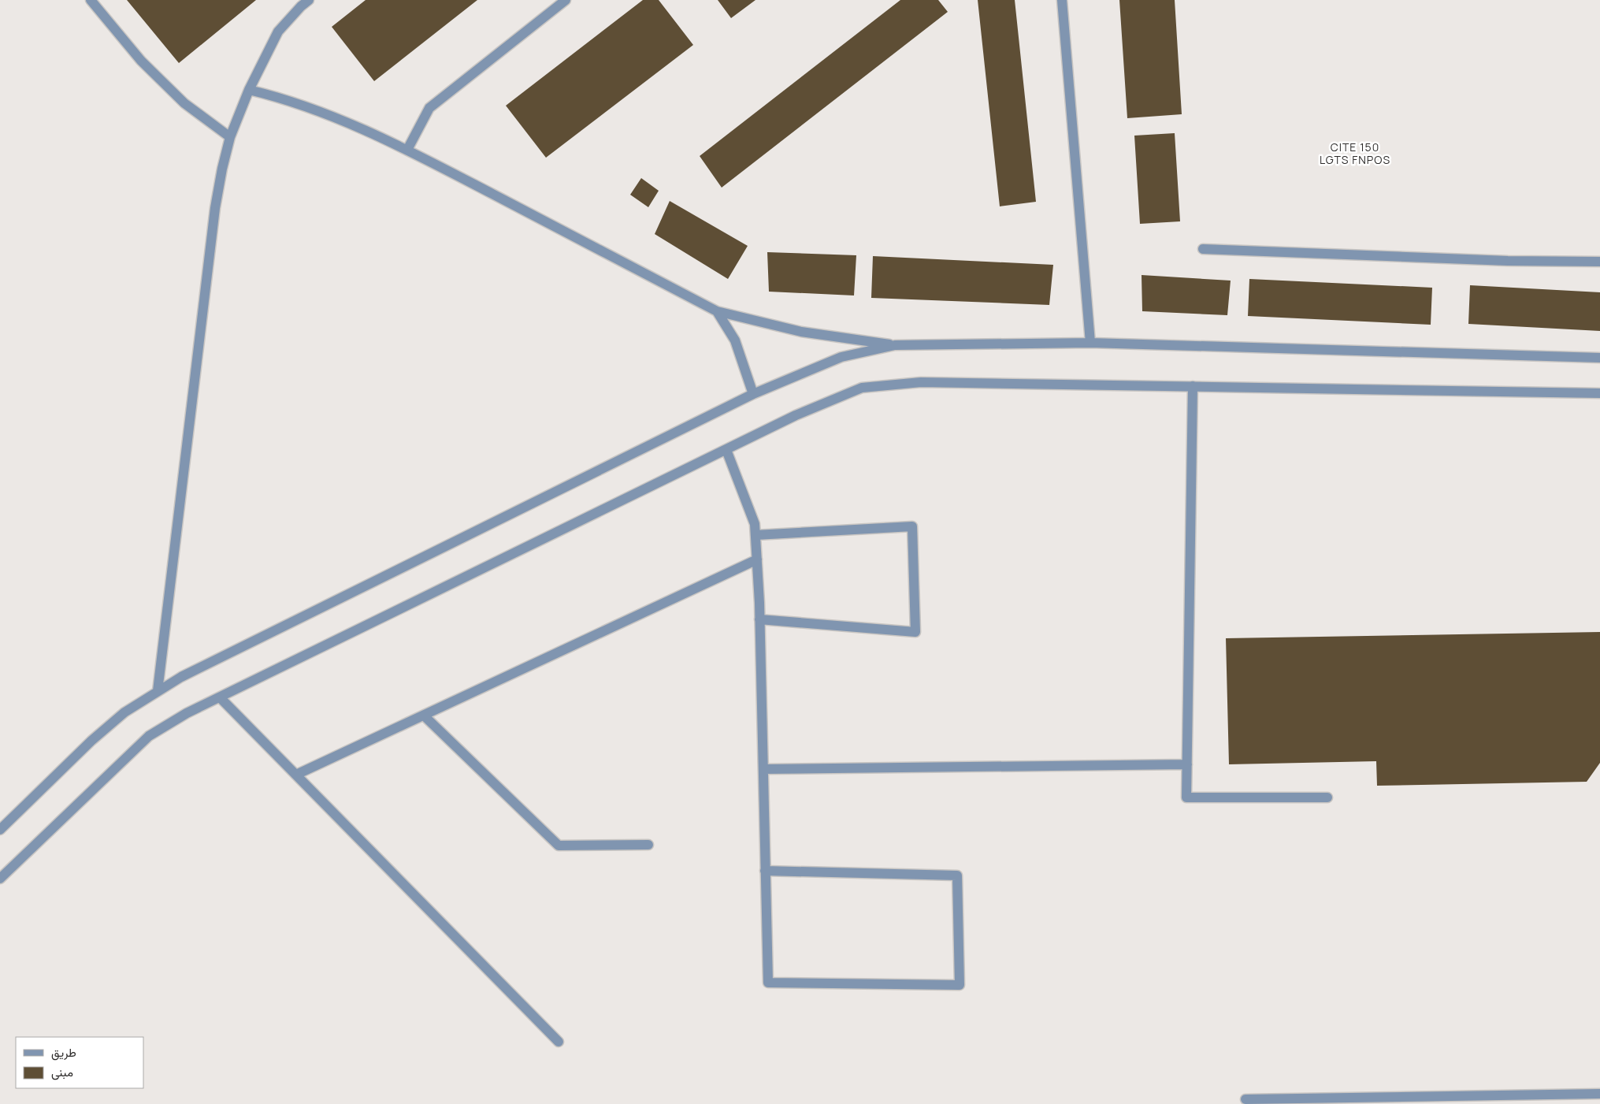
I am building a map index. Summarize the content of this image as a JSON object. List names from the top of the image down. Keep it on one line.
{"districts":["CITE 150 LGTS FNPOS"],"legend":["طريق","مبنى"]}
